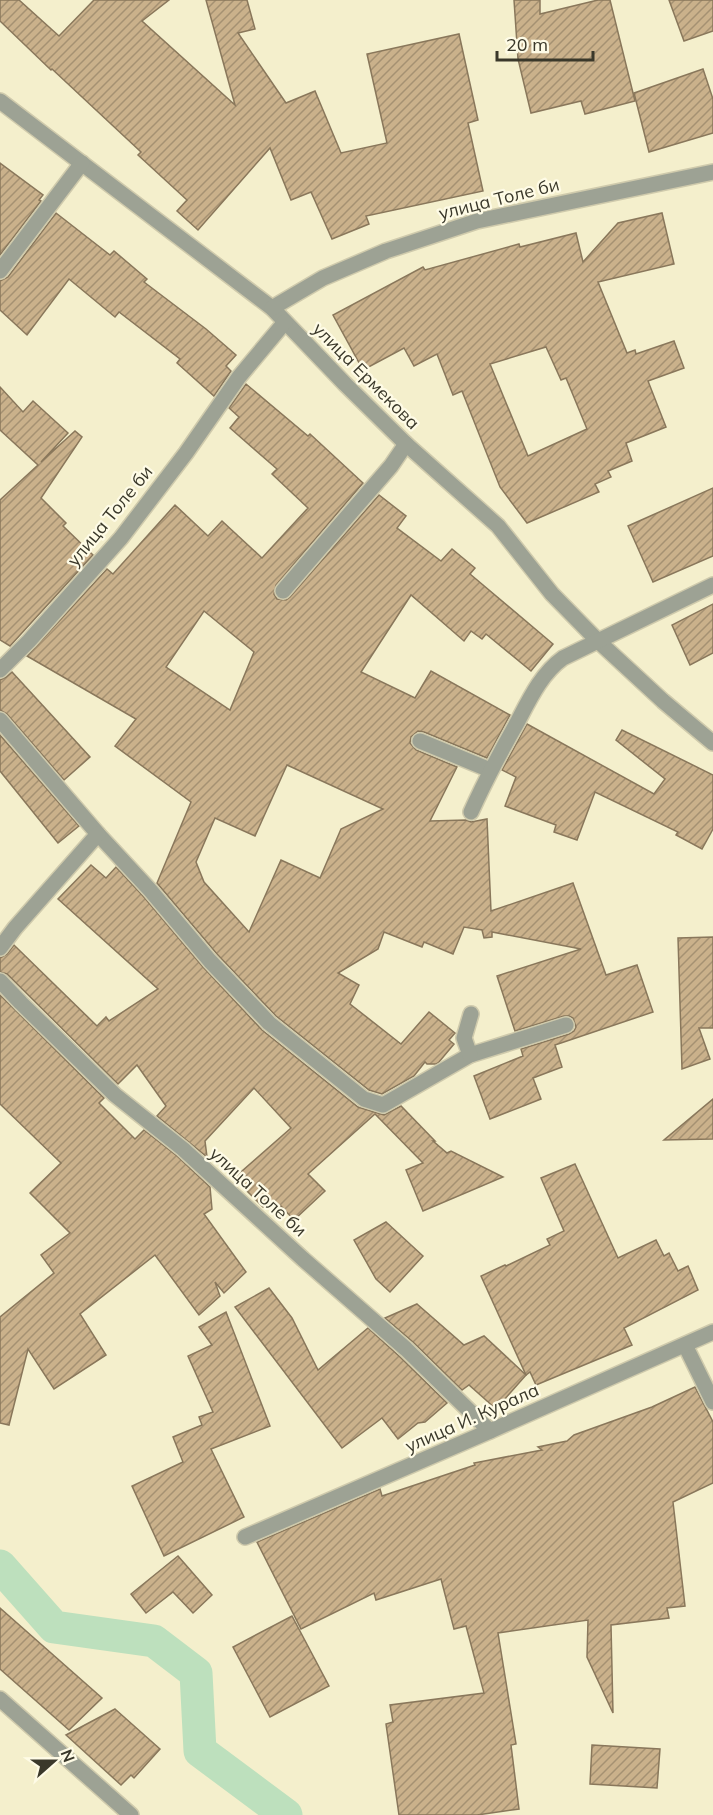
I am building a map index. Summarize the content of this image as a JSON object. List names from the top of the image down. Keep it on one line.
{"streets":{"street":["улица Толе би","улица Ермекова","улица И. Курала"]},"crossings":[["улица Толе би","улица Ермекова"],["улица Толе би","улица И. Курала"]],"scale_bar":"20 m","north":"right"}
